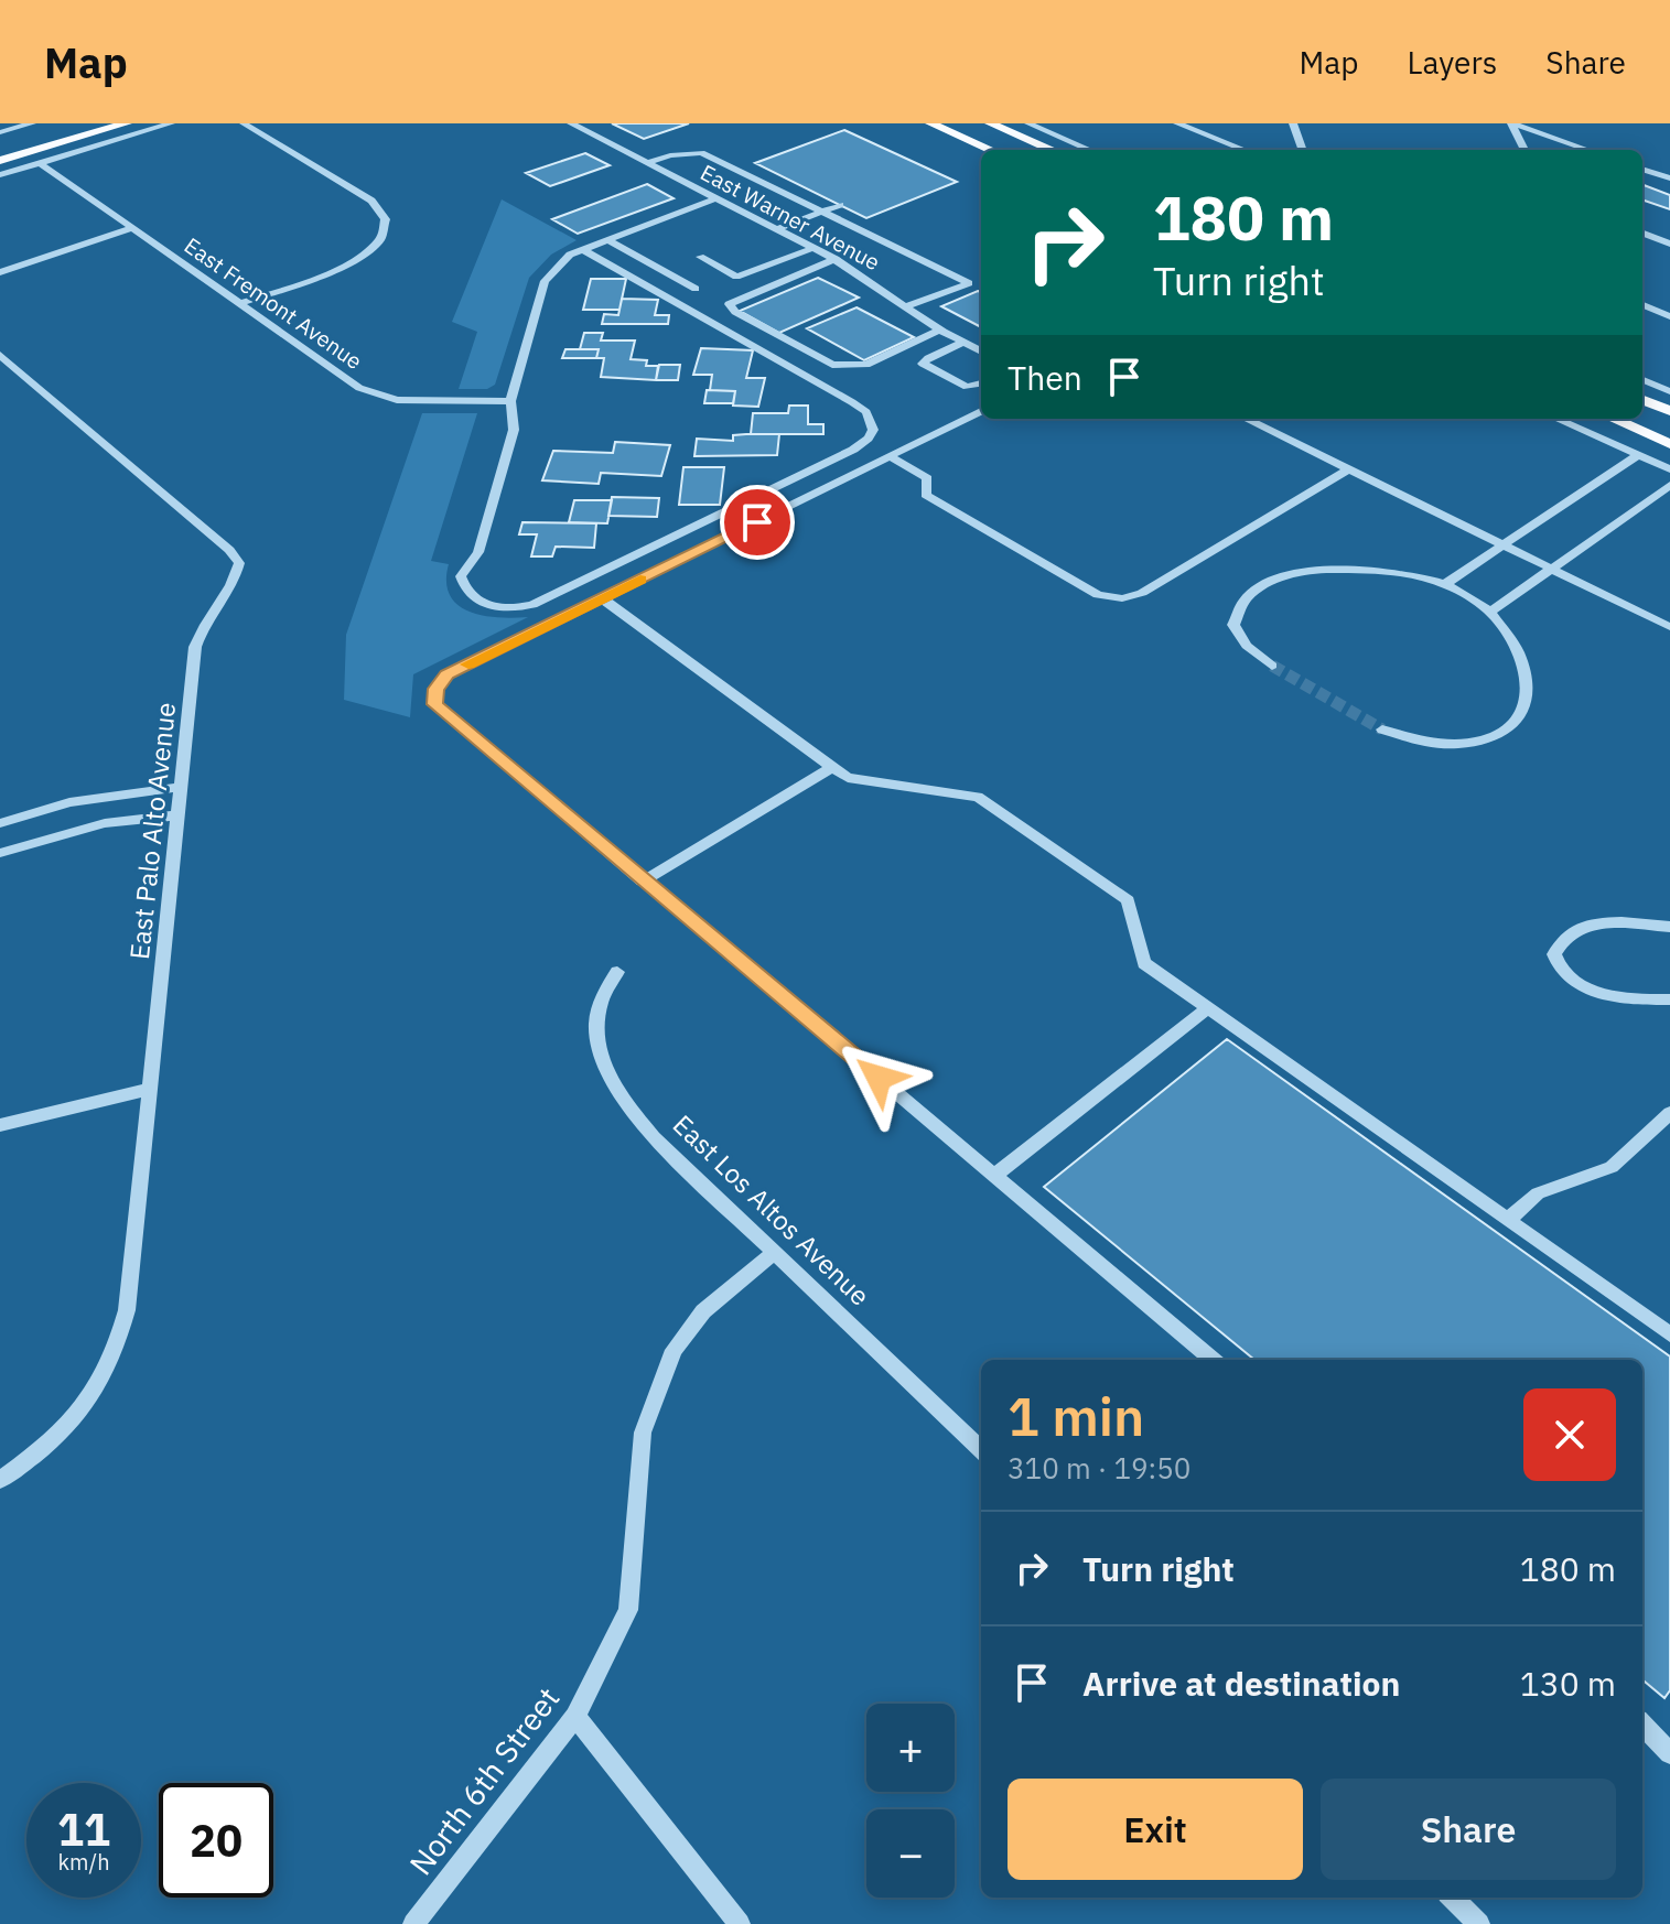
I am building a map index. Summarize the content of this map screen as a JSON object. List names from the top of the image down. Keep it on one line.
{"streets":{"street":["East Warner Avenue","East Fremont Avenue","East Palo Alto Avenue","East Los Altos Avenue","North 6th Street"]},"crossings":[["East Los Altos Avenue","North 6th Street"]],"page":{"header":"Map","nav":["Map","Layers","Share"],"turn":["180 m","Turn right"],"then":"Then","heading":["1 min","310 m · 19:50"],"list":[{"name":"Turn right","value":"180 m"},{"name":"Arrive at destination","value":"130 m"}],"map_buttons":["+","−"],"buttons":["Exit","Share"],"speed":"11 km/h","limit":"20"}}
